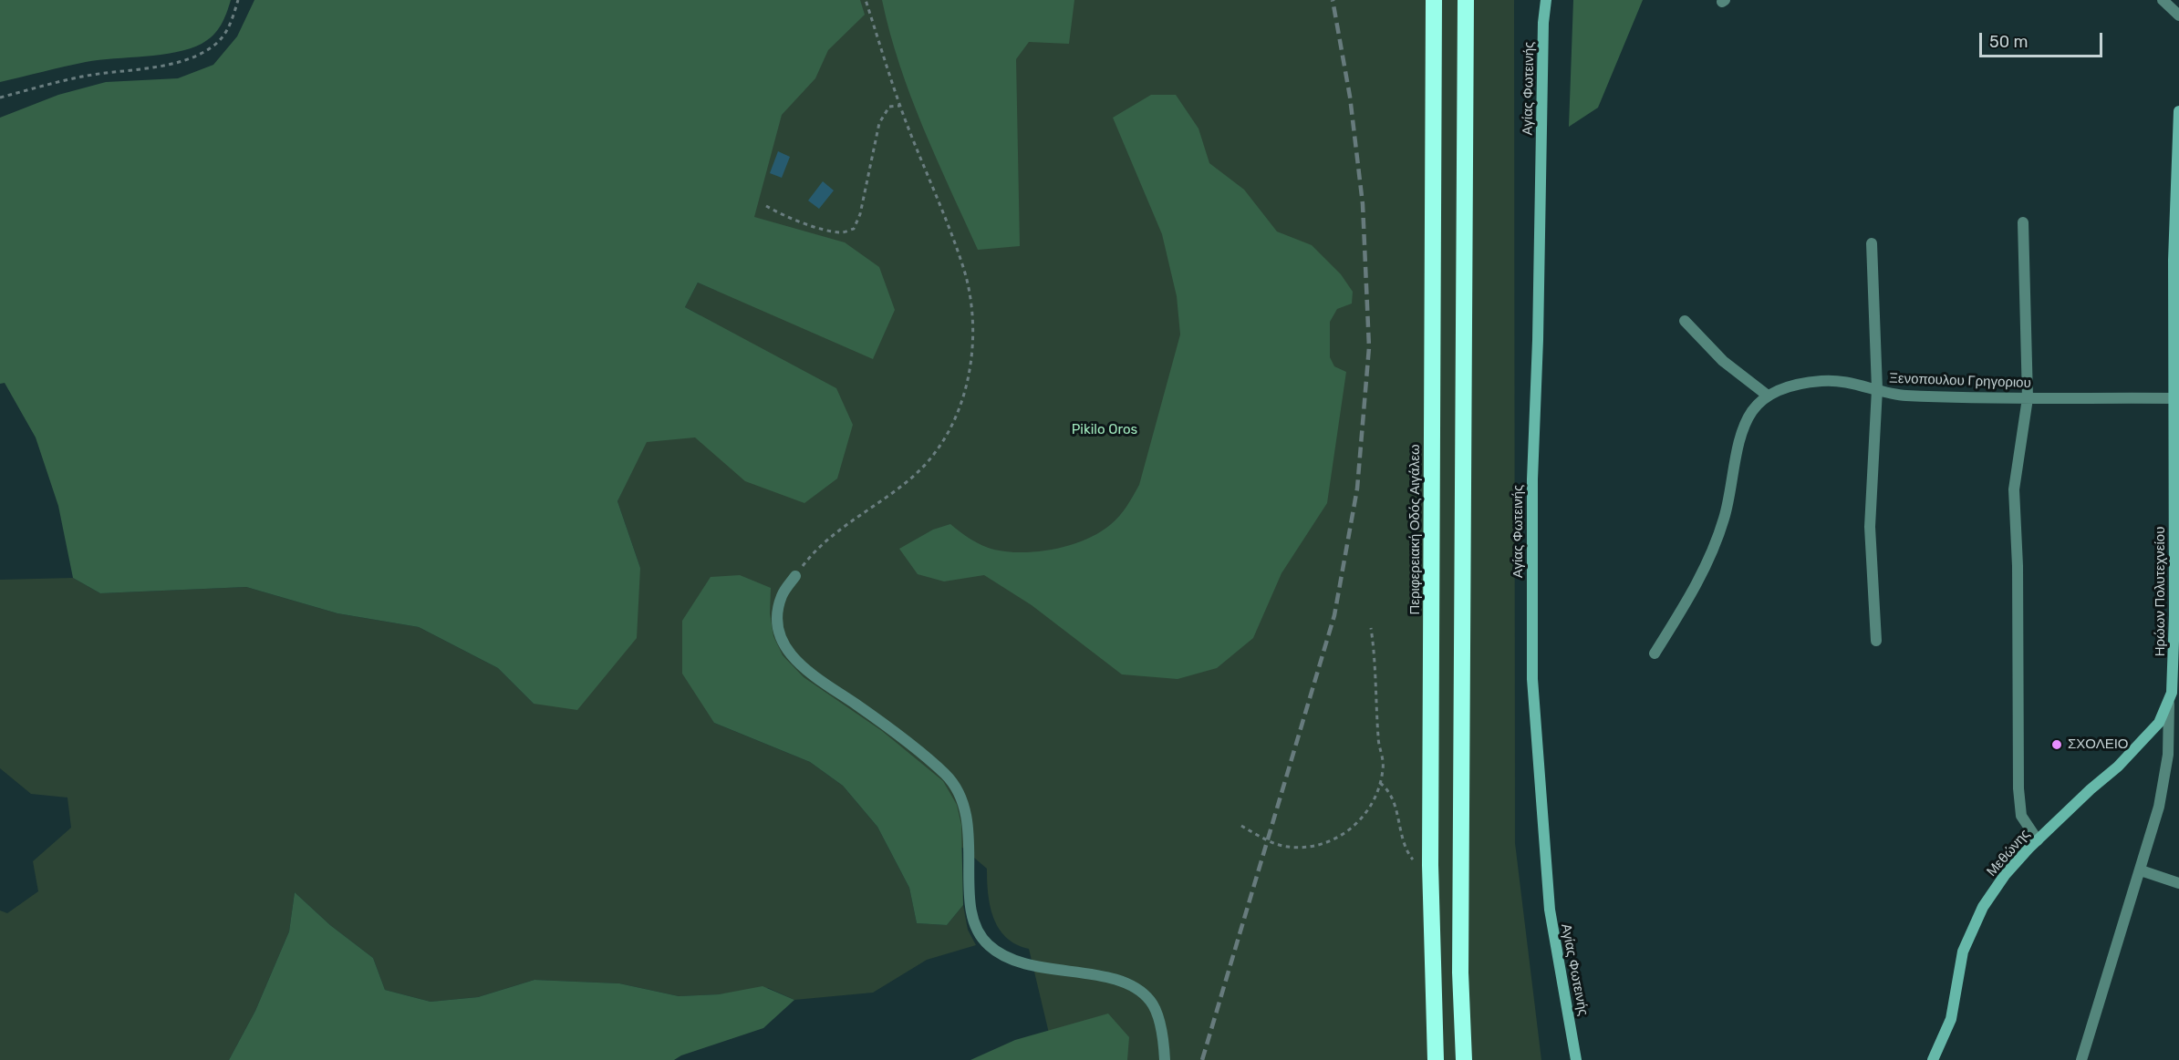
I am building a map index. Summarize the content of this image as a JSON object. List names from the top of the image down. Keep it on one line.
{"streets":{"highway":["Περιφερειακή Οδός Αιγάλεω"],"street":["Αγίας Φωτεινής","Ξενοπουλου Γρηγοριου","Ηρώων Πολυτεχνείου","Μεθώνης"]},"crossings":[["Ξενοπουλου Γρηγοριου","Ηρώων Πολυτεχνείου"],["Ηρώων Πολυτεχνείου","Μεθώνης"]],"parks":["Pikilo Oros"],"places":["ΣΧΟΛΕΙΟ"],"scale_bar":"50 m"}
